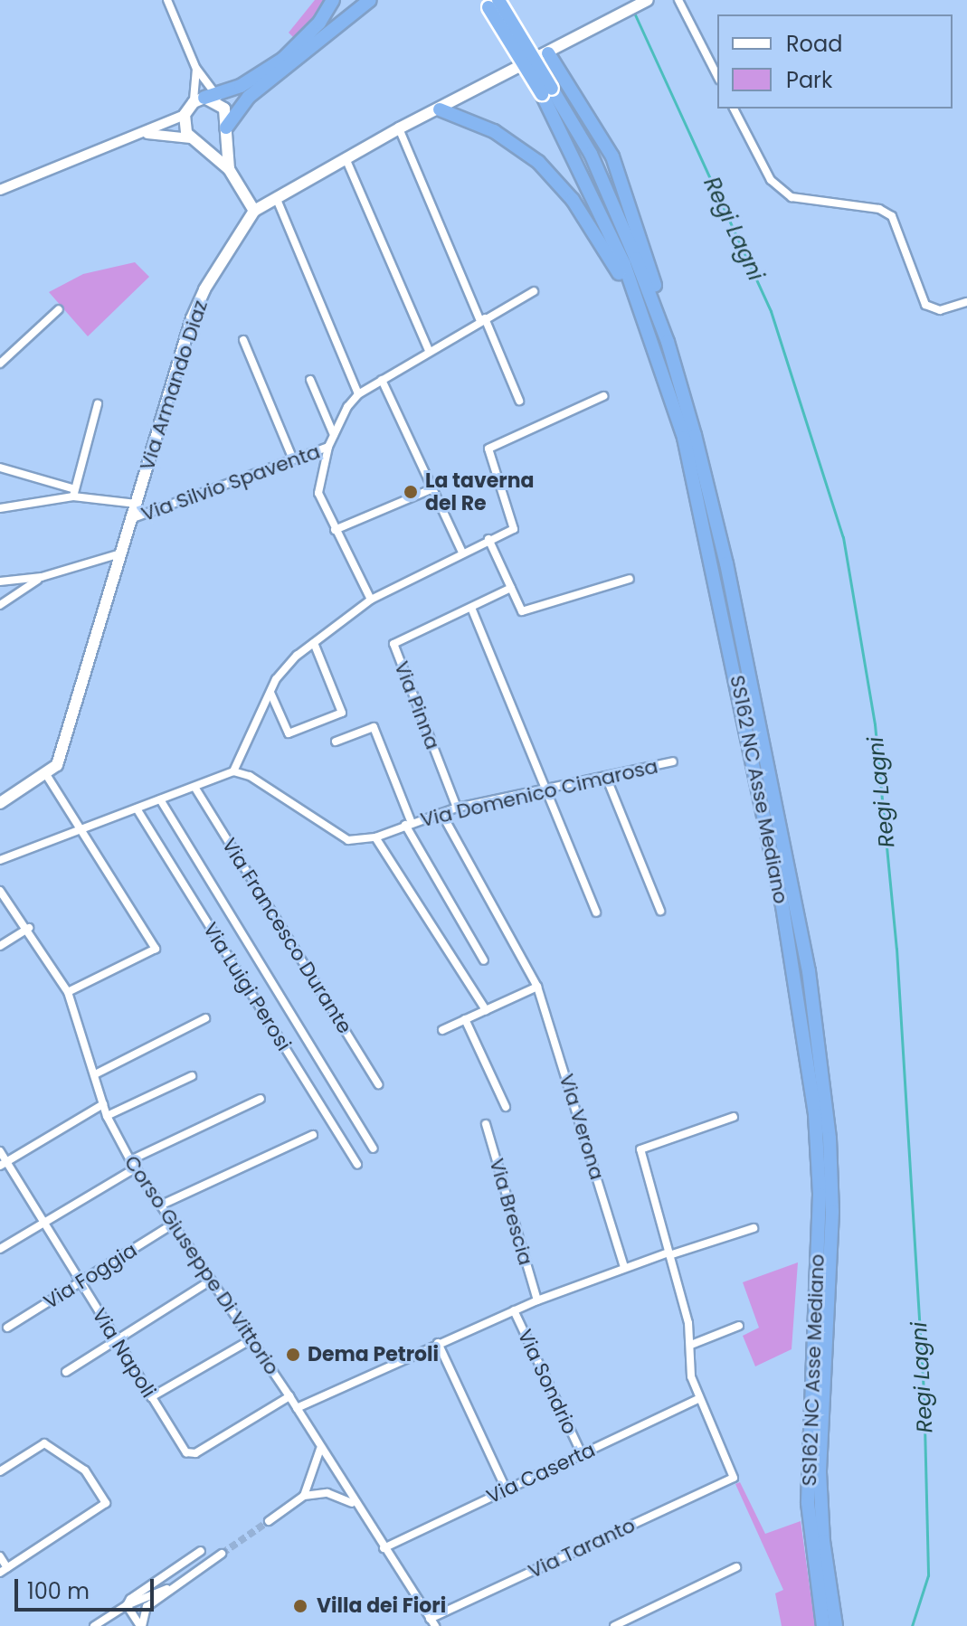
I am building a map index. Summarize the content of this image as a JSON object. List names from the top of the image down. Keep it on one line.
{"streets":{"highway":["SS162 NC Asse Mediano"],"main road":["Via Armando Diaz"],"street":["Via Silvio Spaventa","Via Pinna","Via Domenico Cimarosa","Via Francesco Durante","Via Luigi Perosi","Via Verona","Via Brescia","Corso Giuseppe Di Vittorio","Via Foggia","Via Napoli","Via Sondrio","Via Caserta","Via Taranto"]},"crossings":[["Via Armando Diaz","Via Silvio Spaventa"],["Via Pinna","Via Domenico Cimarosa"],["Via Domenico Cimarosa","Via Verona"],["Corso Giuseppe Di Vittorio","Via Foggia"],["Corso Giuseppe Di Vittorio","Via Napoli"],["Corso Giuseppe Di Vittorio","Via Caserta"],["Corso Giuseppe Di Vittorio","Via Taranto"],["Via Foggia","Via Napoli"],["Via Sondrio","Via Caserta"],["Via Caserta","Via Taranto"]],"water":["Regi Lagni"],"places":["La taverna del Re","Dema Petroli","Villa dei Fiori"],"legend":["Road","Park"],"scale_bar":"100 m"}
